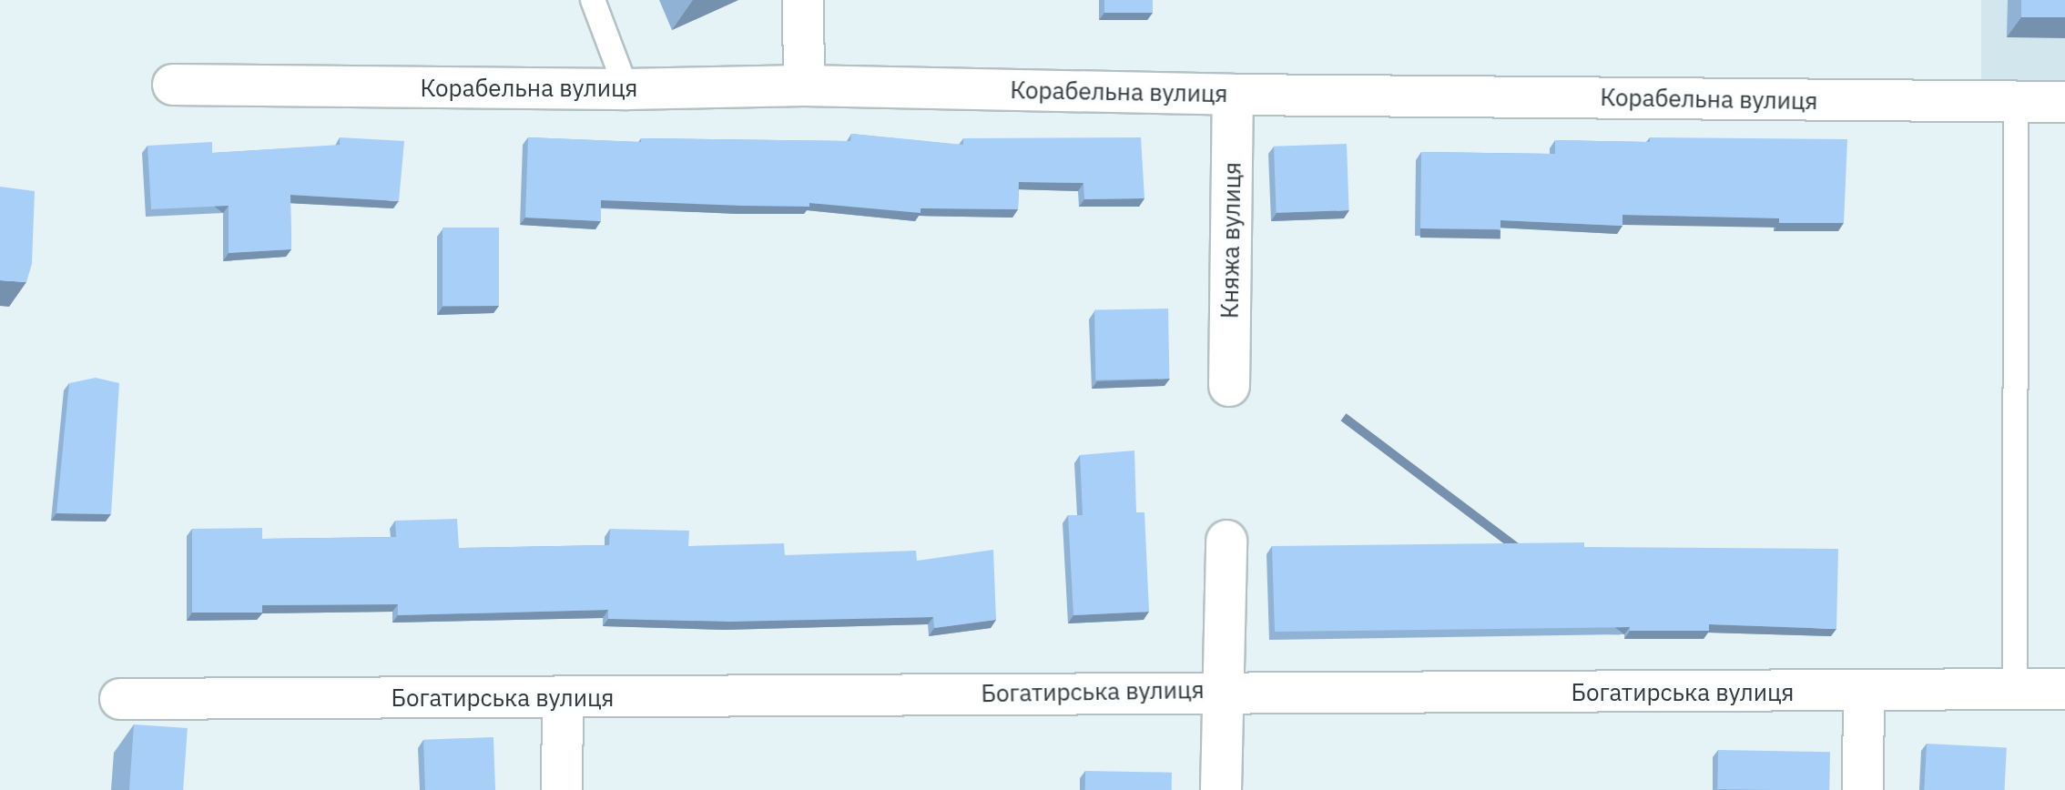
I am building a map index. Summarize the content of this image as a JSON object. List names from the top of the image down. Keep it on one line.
{"streets":{"street":["Корабельна вулиця","Княжа вулиця","Богатирська вулиця"]},"crossings":[["Корабельна вулиця","Княжа вулиця"]]}
